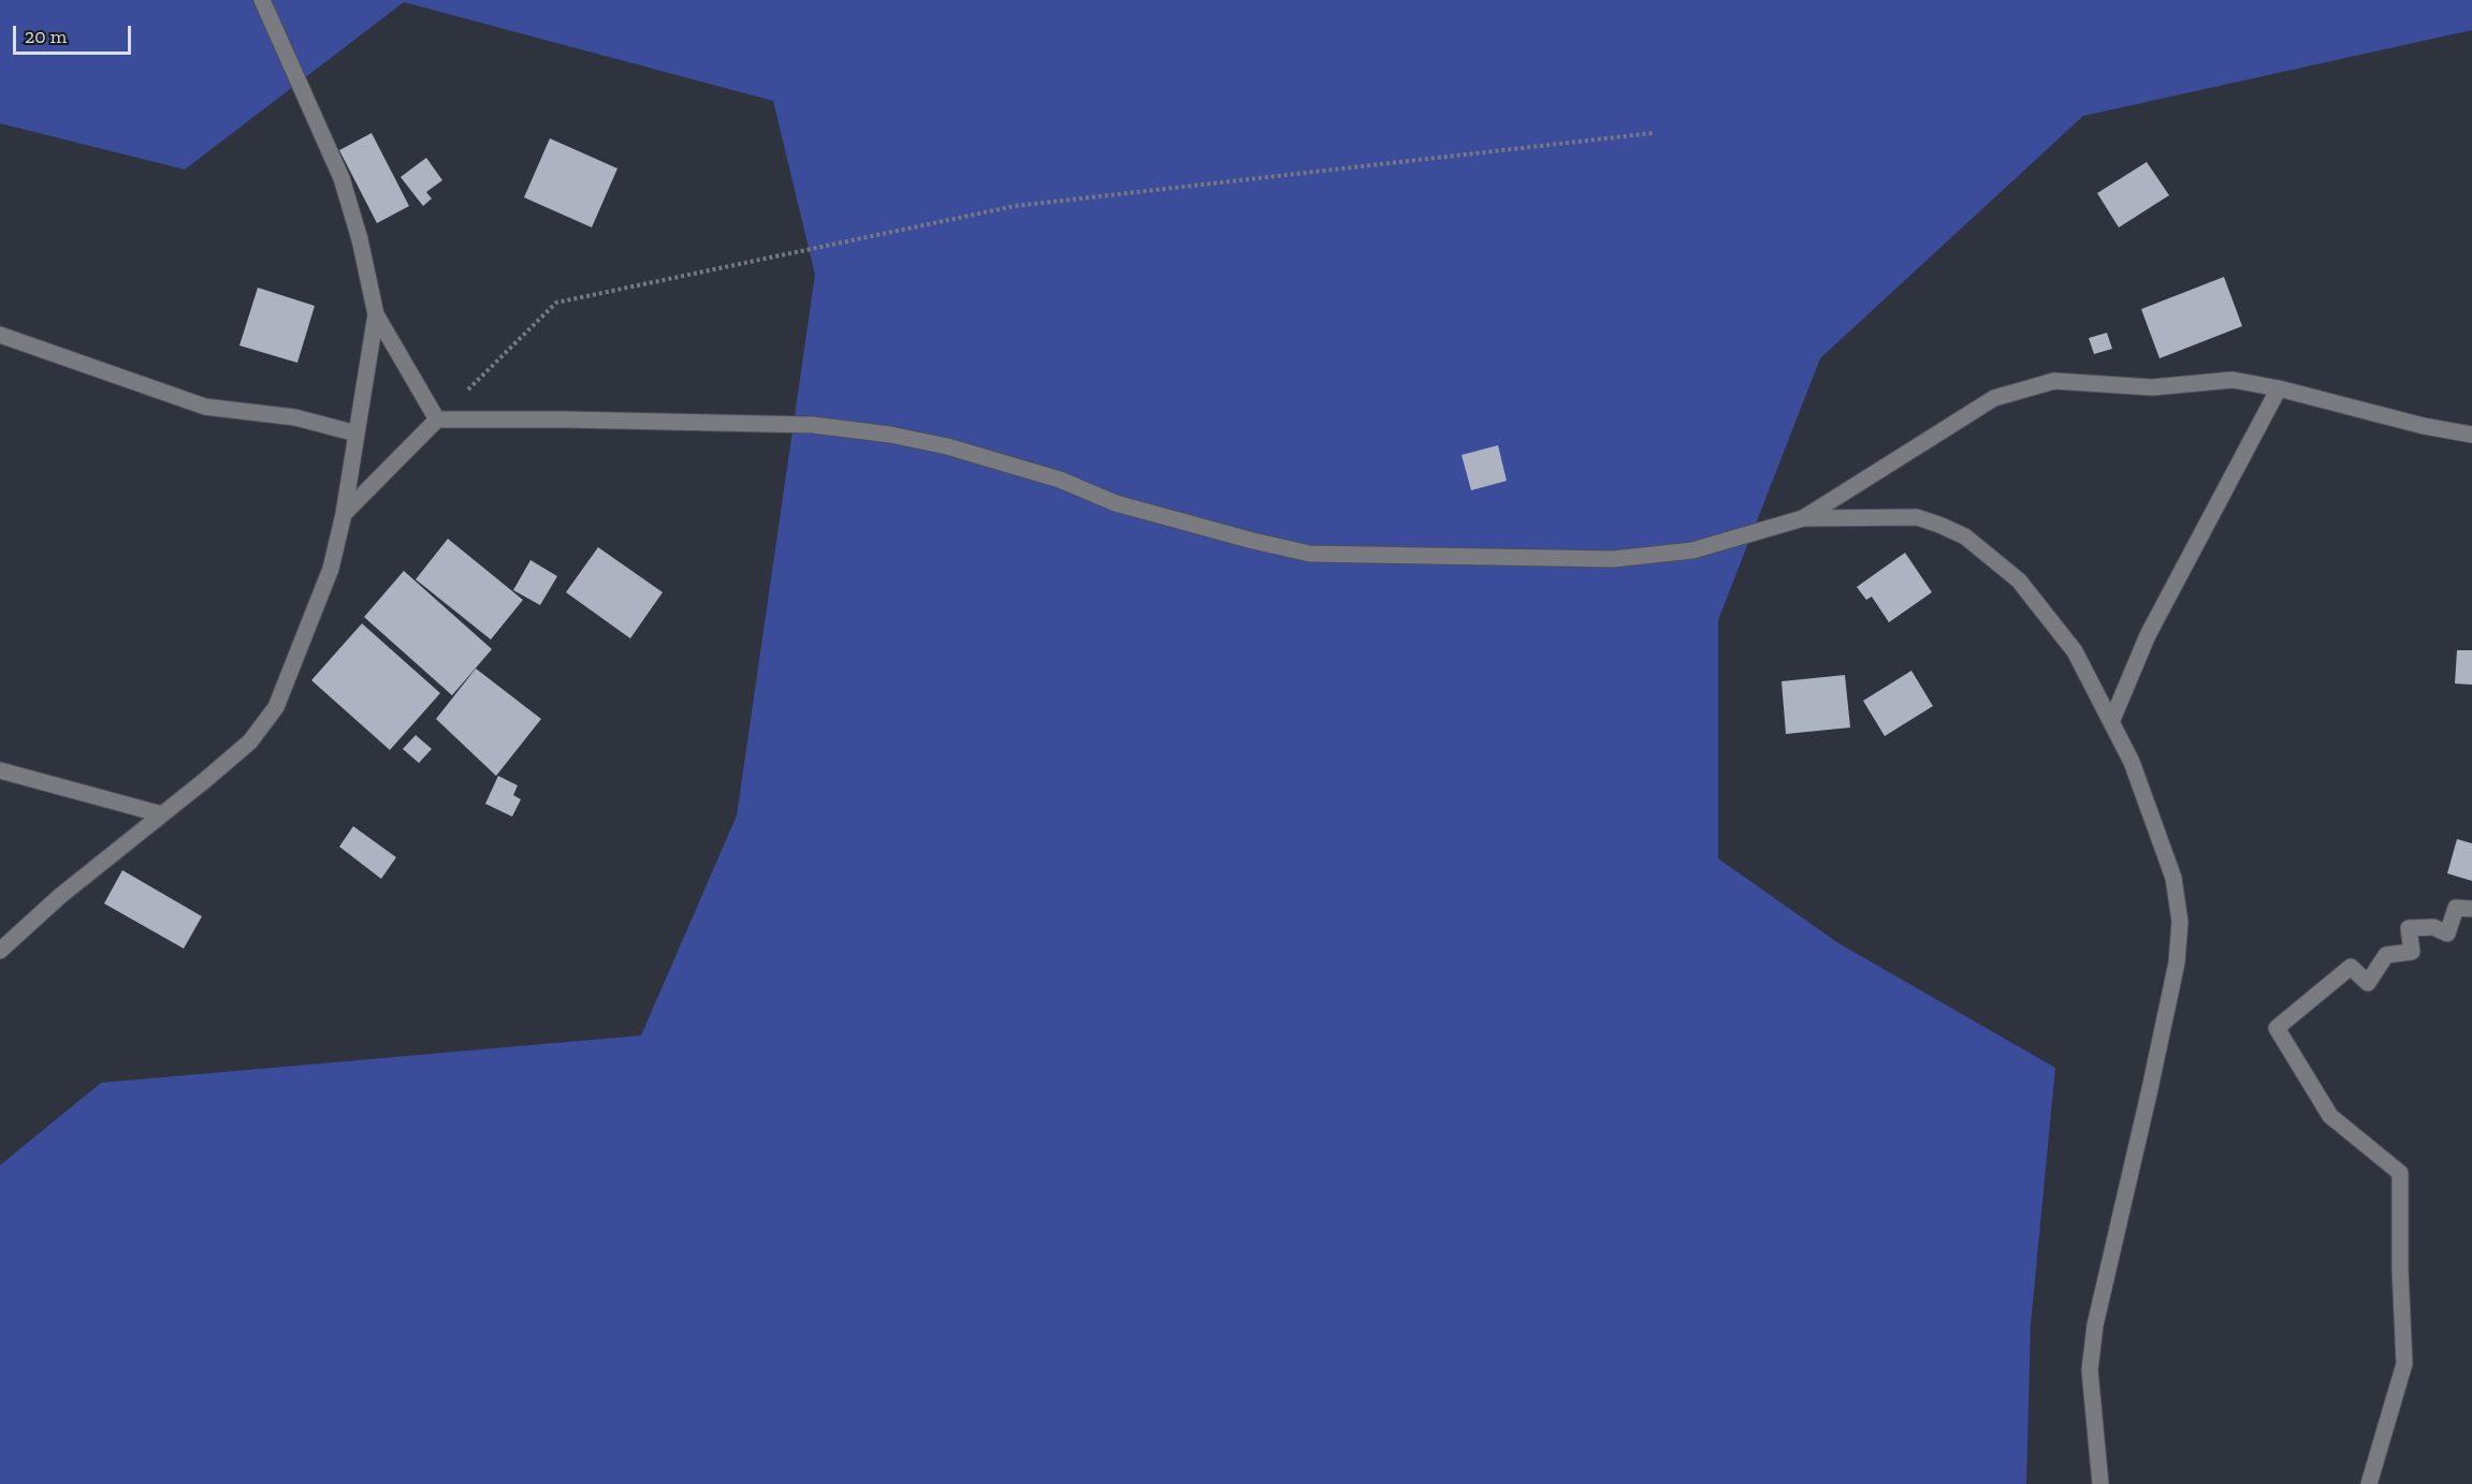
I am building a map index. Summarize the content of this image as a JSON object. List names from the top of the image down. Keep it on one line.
{"scale_bar":"20 m"}
